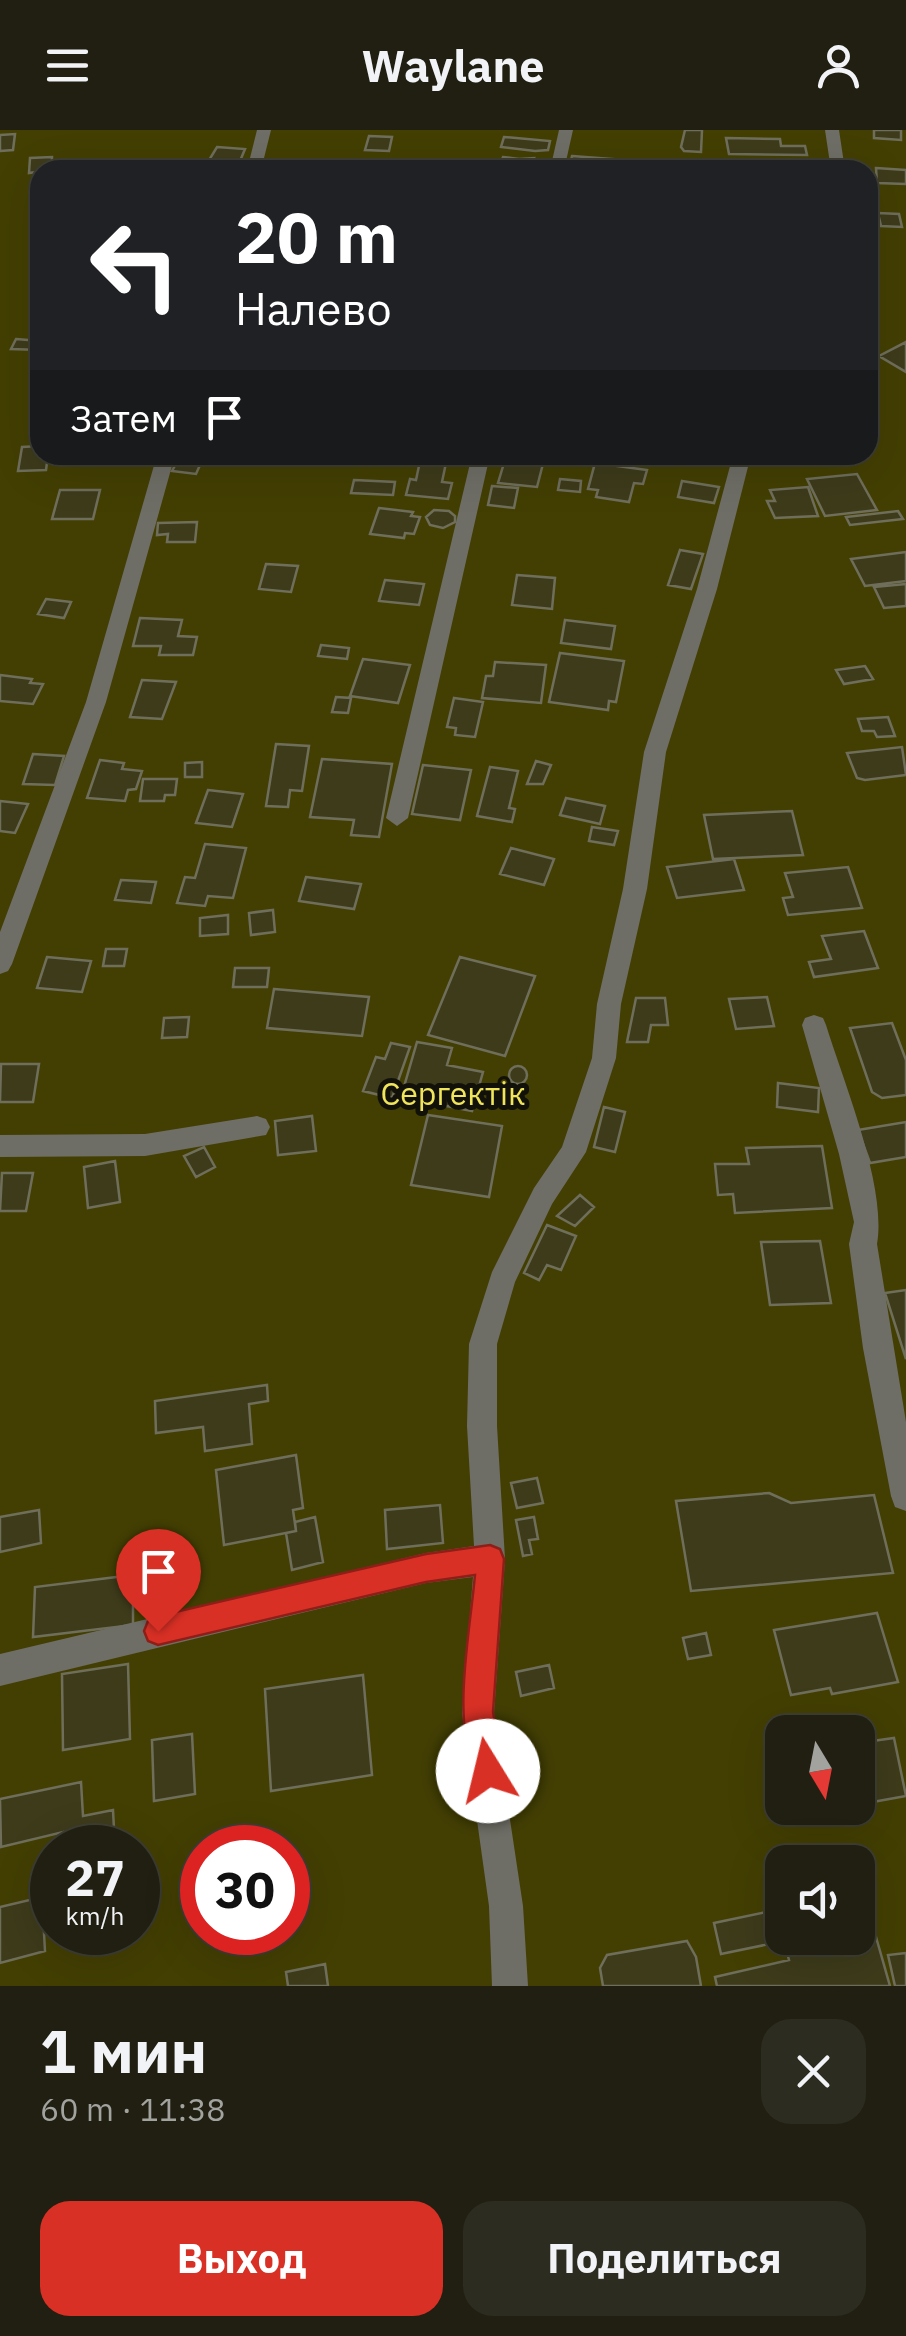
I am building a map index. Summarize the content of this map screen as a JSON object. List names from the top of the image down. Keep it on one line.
{"parks":["Сергектік"],"north":"bottom","page":{"header":"Waylane","turn":["20 m","Налево"],"then":"Затем","speed":"27 km/h","limit":"30","heading":["1 мин","60 m · 11:38"],"buttons":["Выход","Поделиться"]}}
